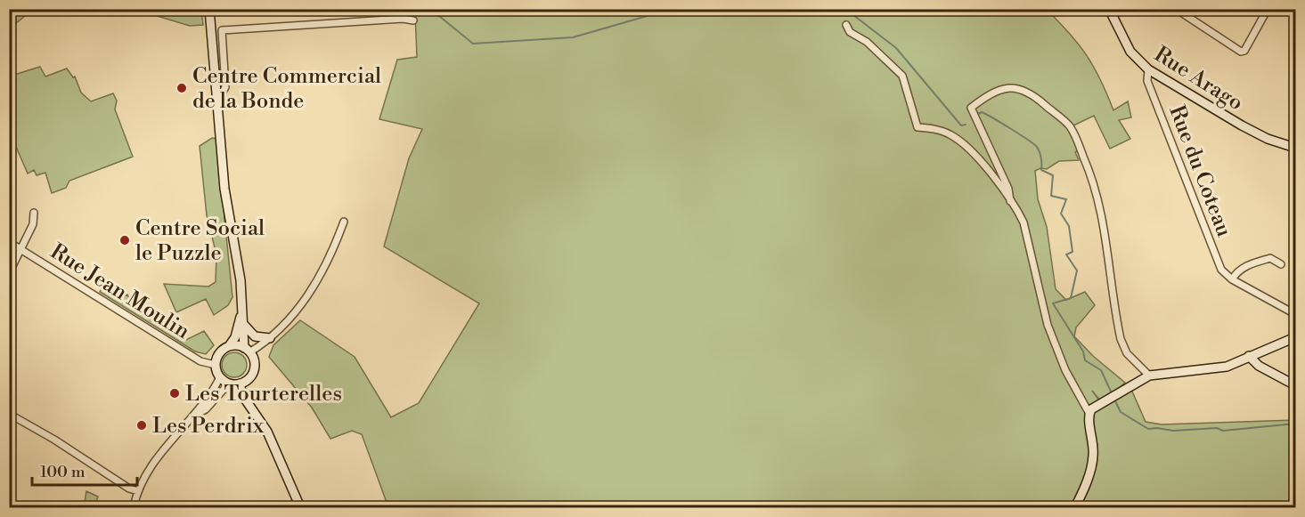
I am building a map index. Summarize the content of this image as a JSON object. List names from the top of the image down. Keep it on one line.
{"streets":{"street":["Rue Arago","Rue du Coteau","Rue Jean Moulin"]},"crossings":[["Rue Arago","Rue du Coteau"]],"places":["Centre Commercial de la Bonde","Centre Social le Puzzle","Les Tourterelles","Les Perdrix"],"scale_bar":"100 m"}
